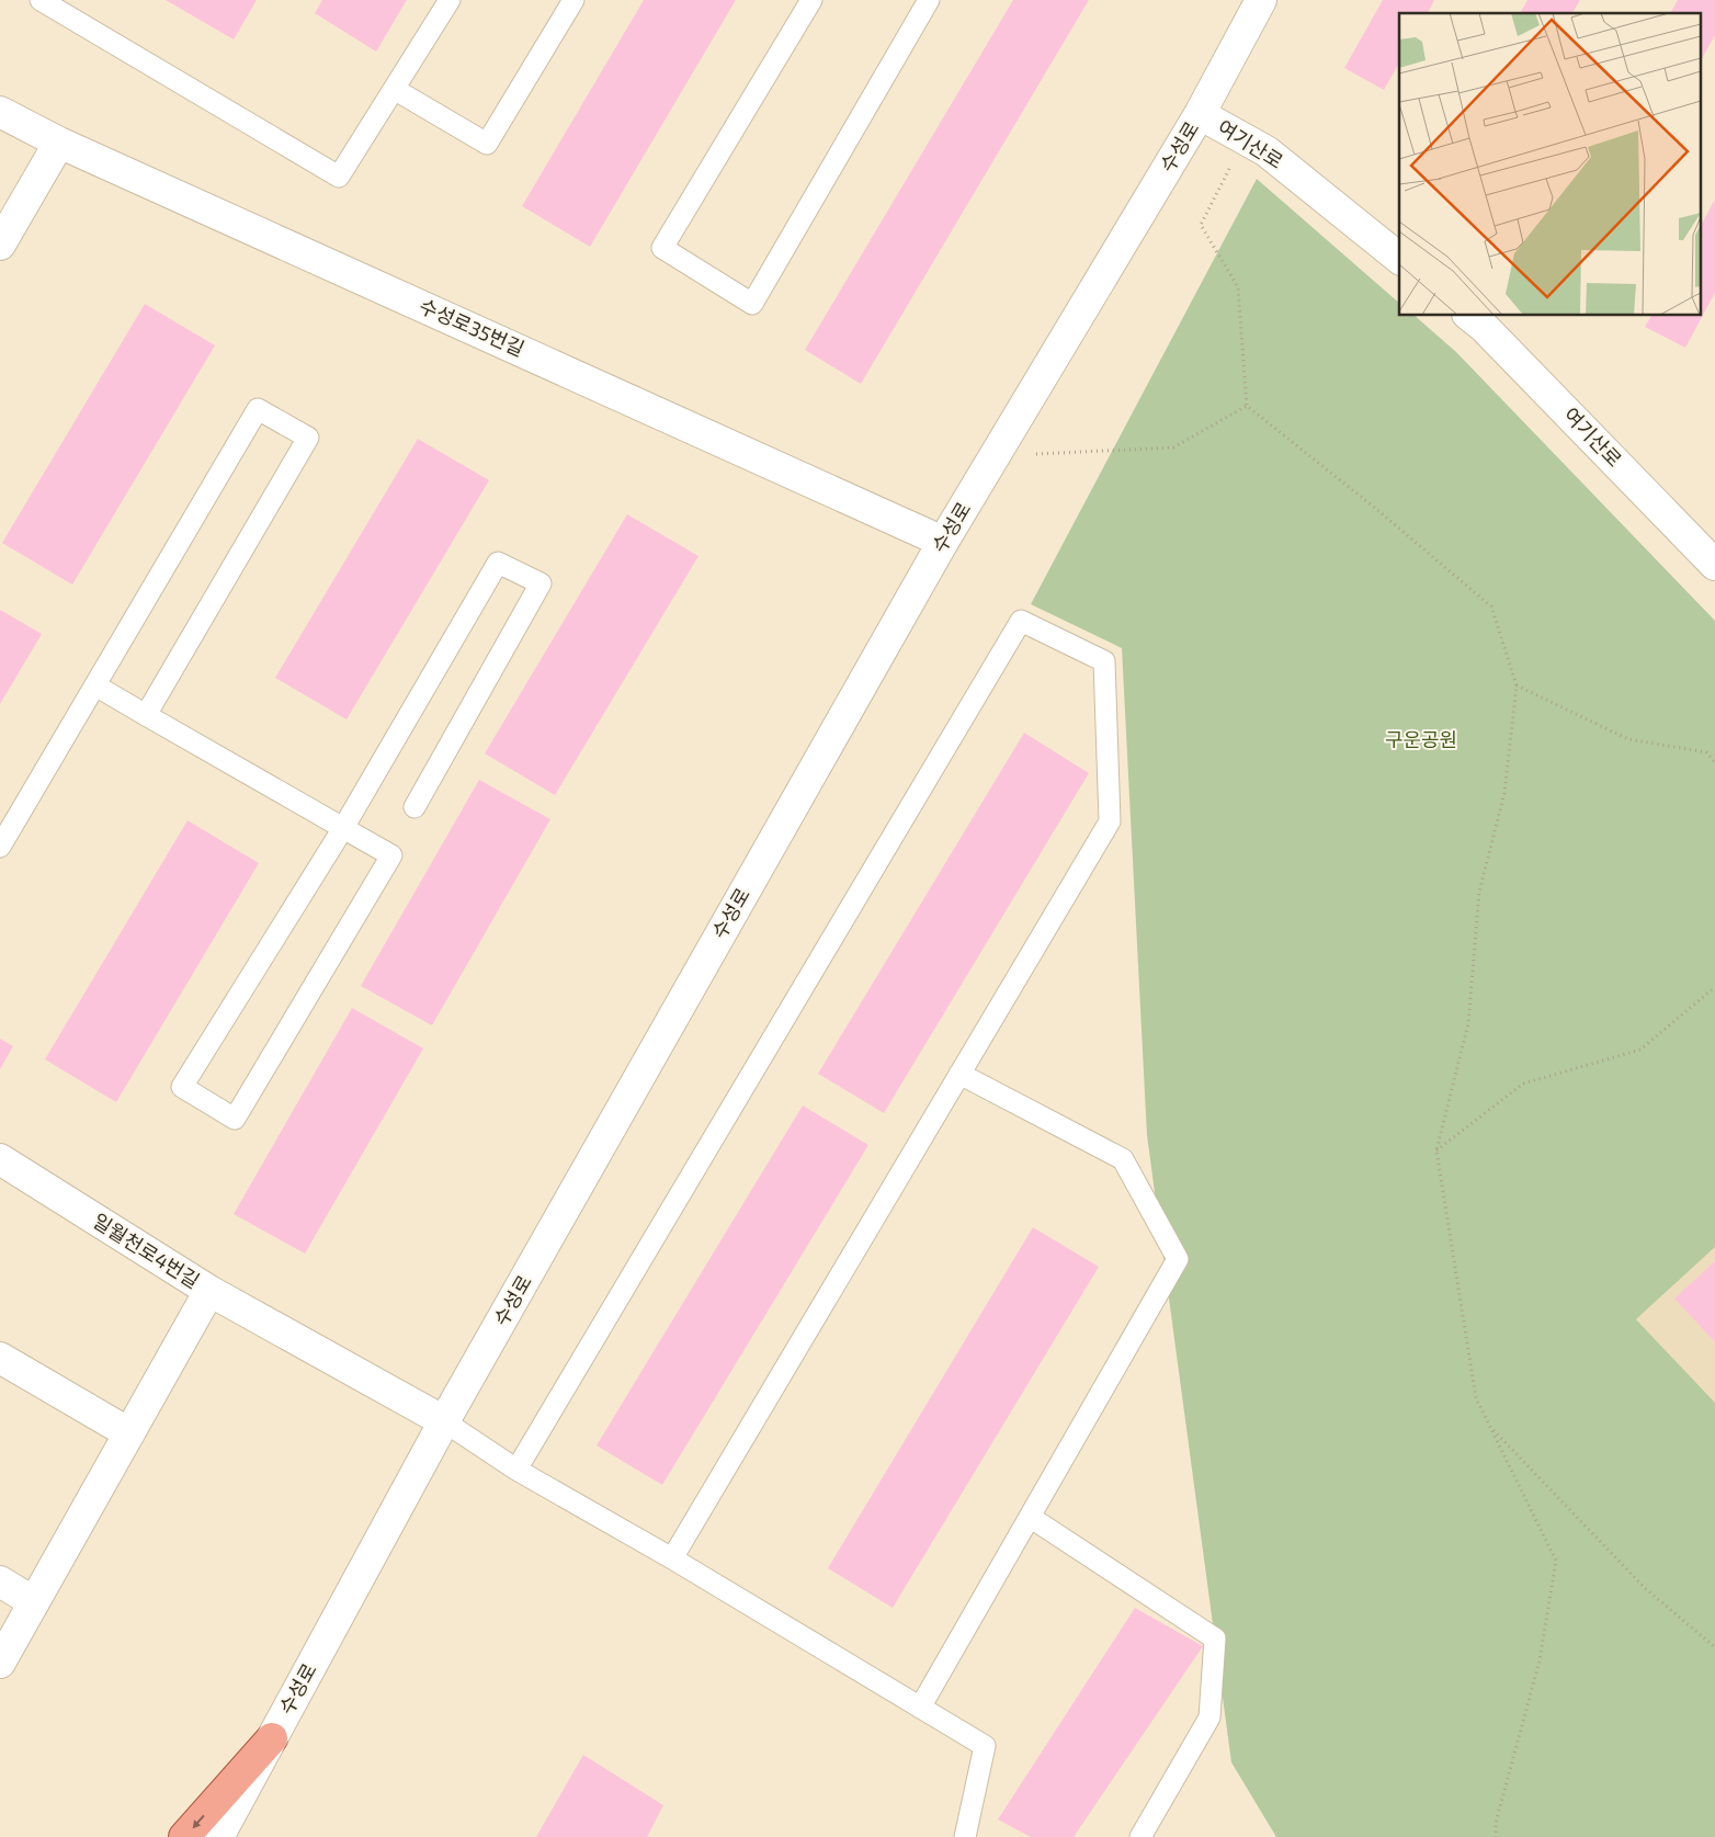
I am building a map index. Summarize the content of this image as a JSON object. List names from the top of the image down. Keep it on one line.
{"streets":{"street":["여기산로","수성로","수성로35번길","일월천로4번길"]},"crossings":[["여기산로","수성로"],["수성로","수성로35번길"]],"parks":["구운공원"]}
